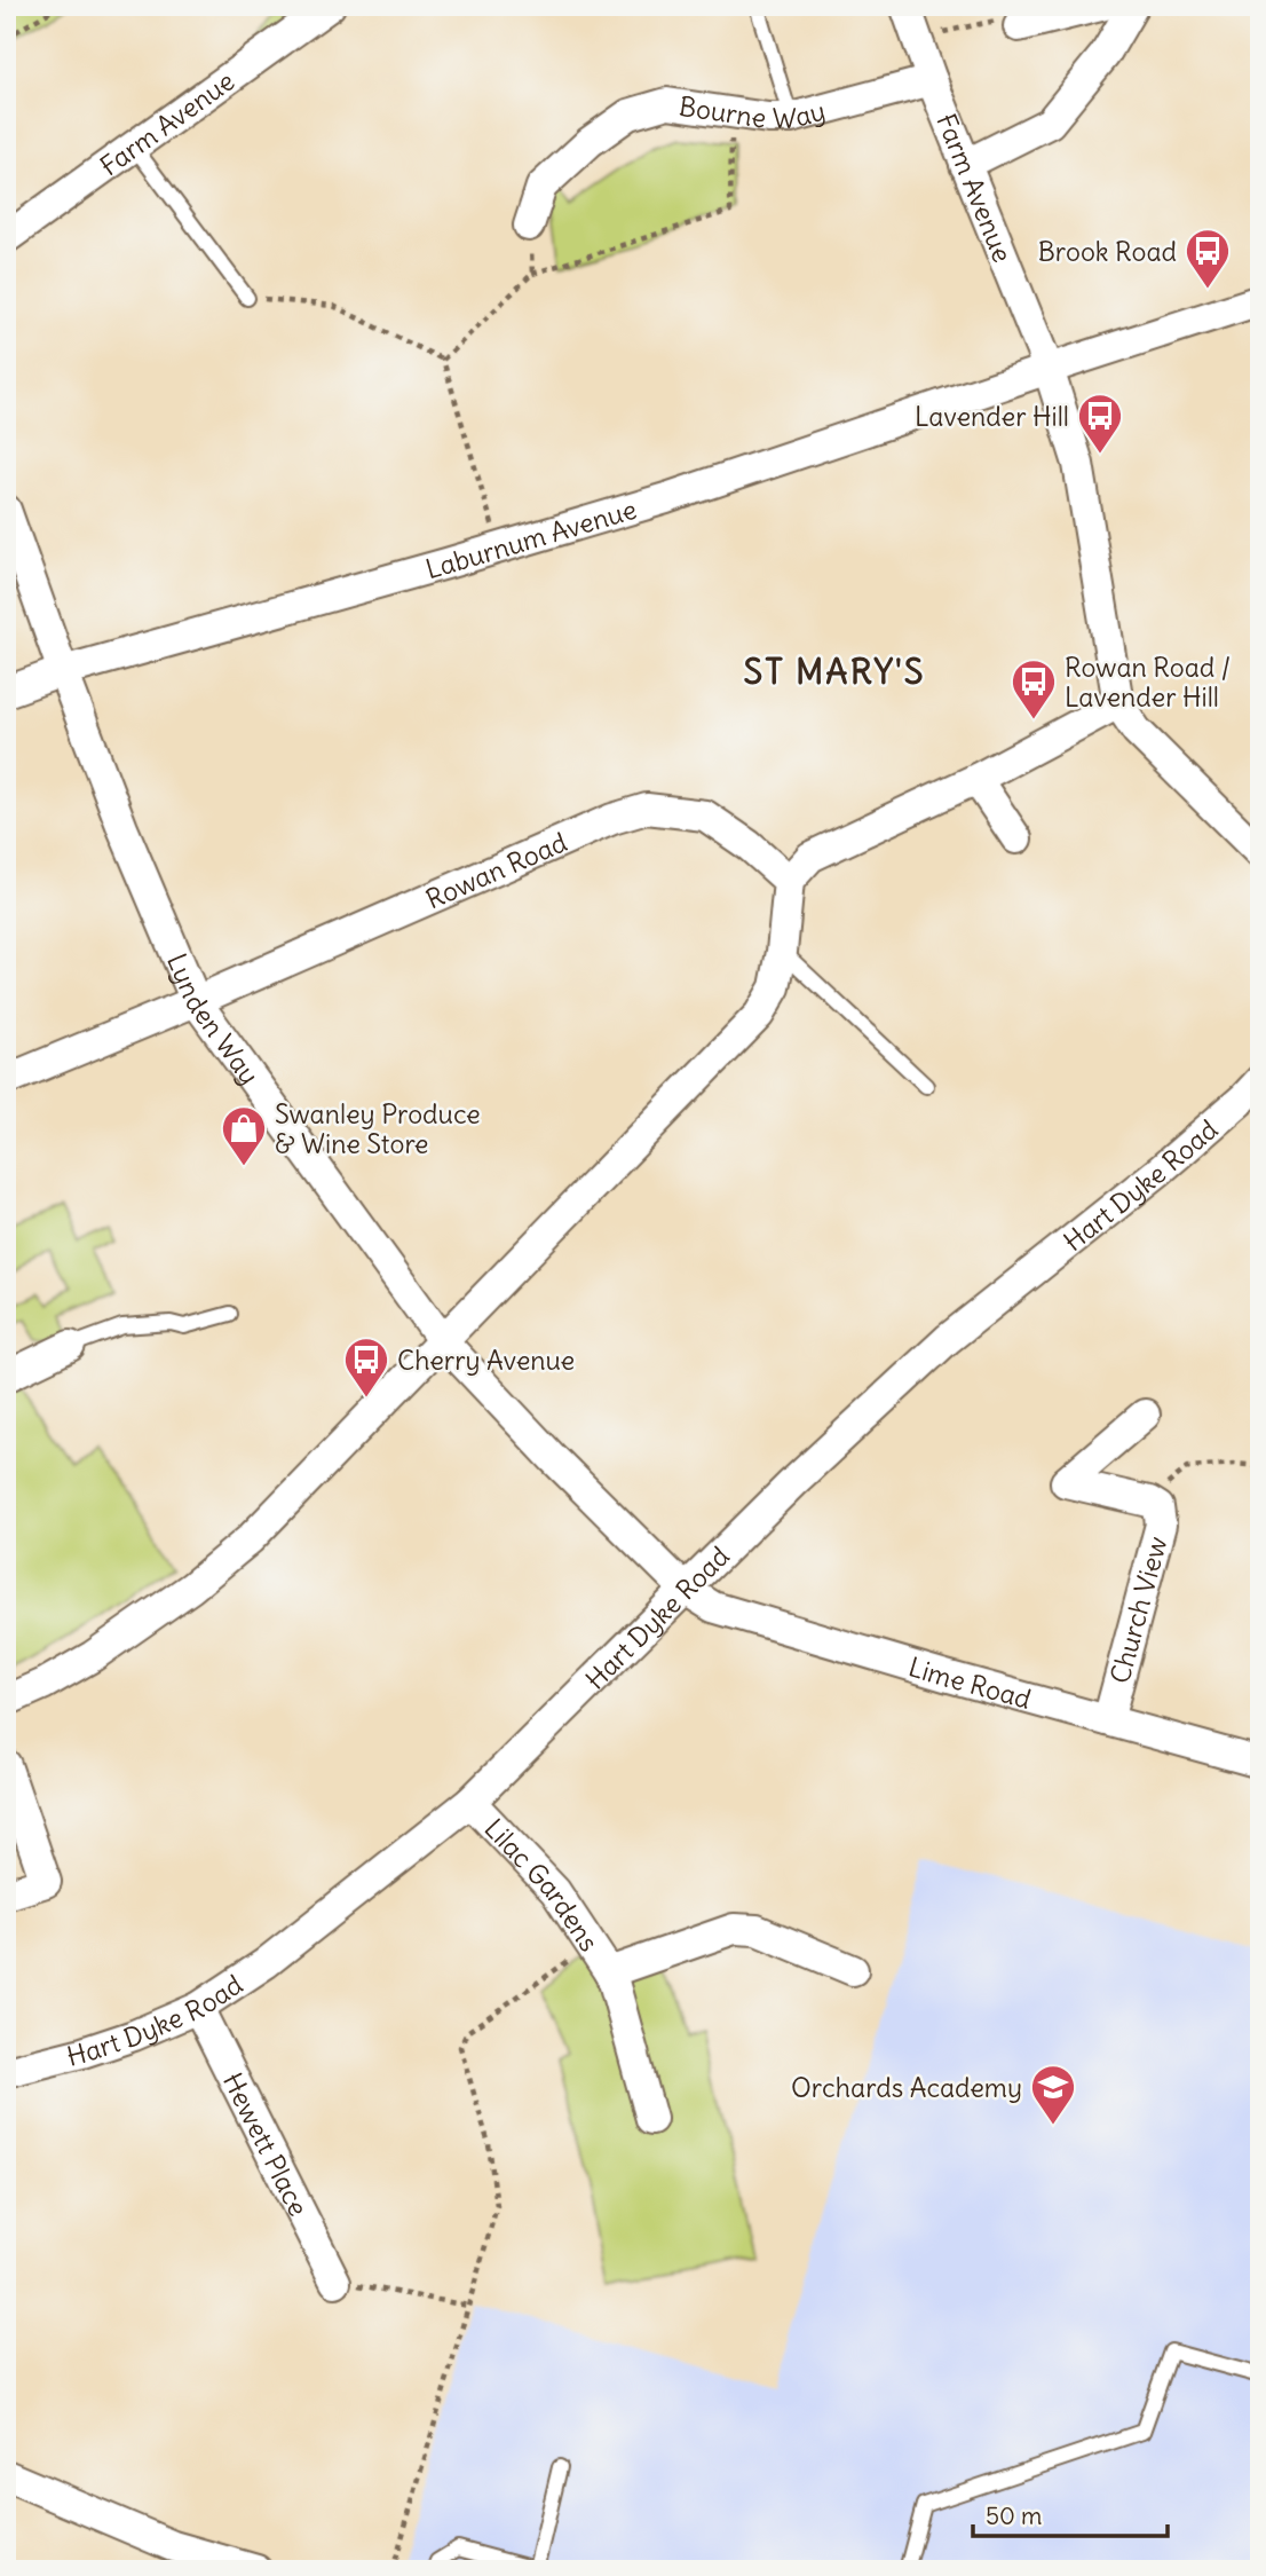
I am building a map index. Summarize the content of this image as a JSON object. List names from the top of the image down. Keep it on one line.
{"streets":{"street":["Bourne Way","Farm Avenue","Laburnum Avenue","Rowan Road","Lynden Way","Hart Dyke Road","Church View","Lime Road","Lilac Gardens","Hewett Place"]},"crossings":[["Bourne Way","Farm Avenue"],["Farm Avenue","Laburnum Avenue"],["Laburnum Avenue","Lynden Way"],["Rowan Road","Lynden Way"],["Lynden Way","Hart Dyke Road"],["Lynden Way","Lime Road"],["Hart Dyke Road","Lime Road"],["Hart Dyke Road","Lilac Gardens"],["Hart Dyke Road","Hewett Place"],["Church View","Lime Road"]],"districts":["ST MARY'S"],"places":{"bus stop":["Brook Road","Lavender Hill","Rowan Road / Lavender Hill","Cherry Avenue"],"shop":["Swanley Produce & Wine Store"],"school or university":["Orchards Academy"]},"scale_bar":"50 m"}
